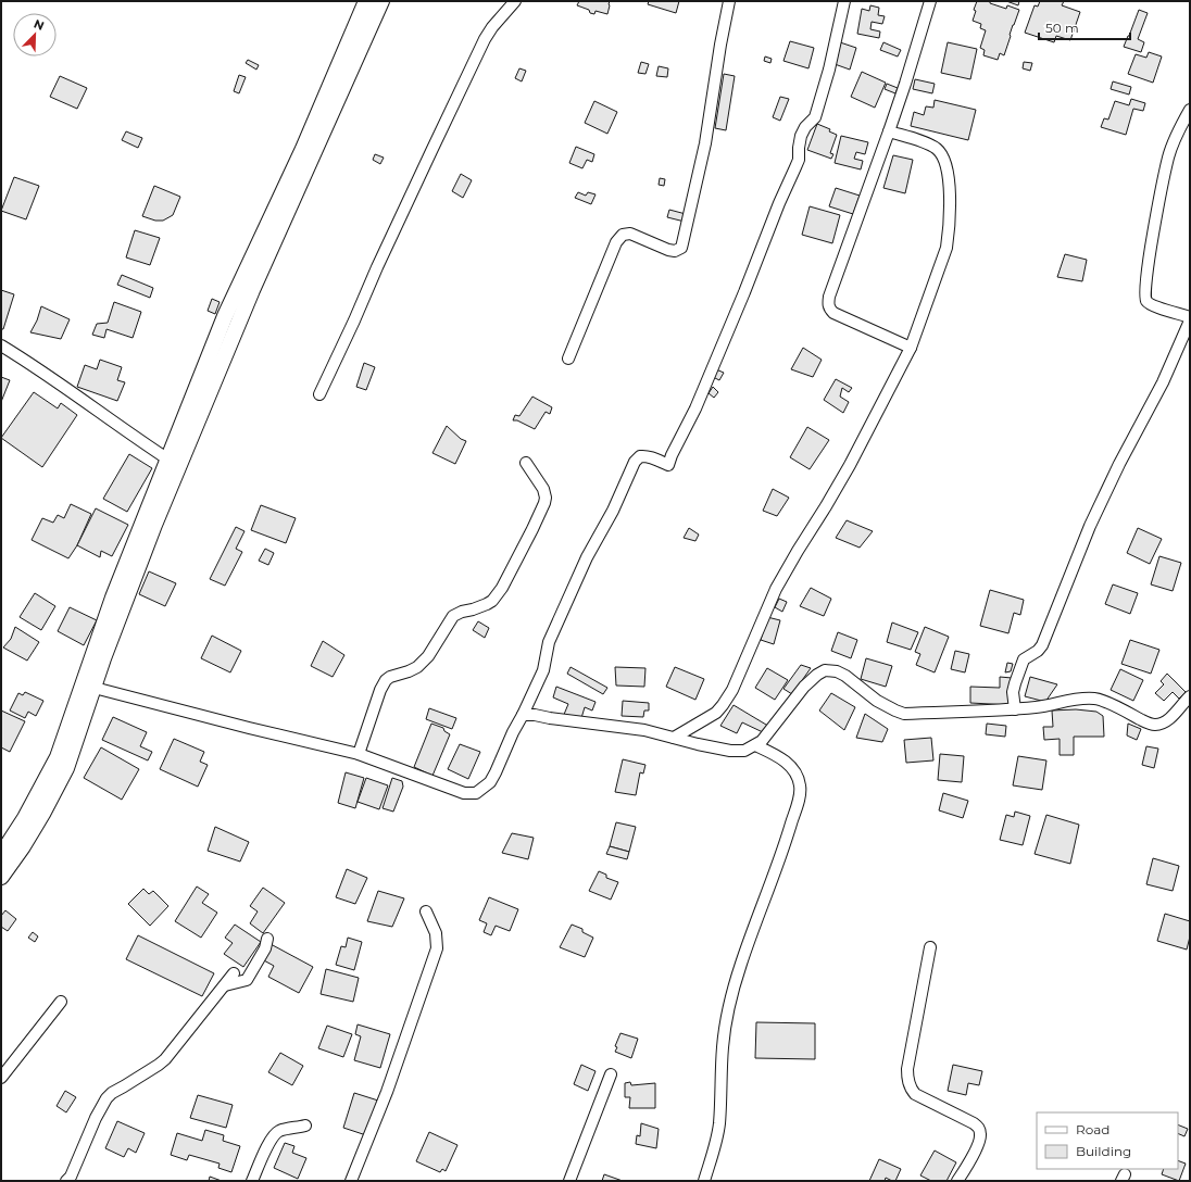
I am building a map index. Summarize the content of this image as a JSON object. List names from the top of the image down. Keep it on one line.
{"legend":["Road","Building"],"scale_bar":"50 m","north":"top right"}
